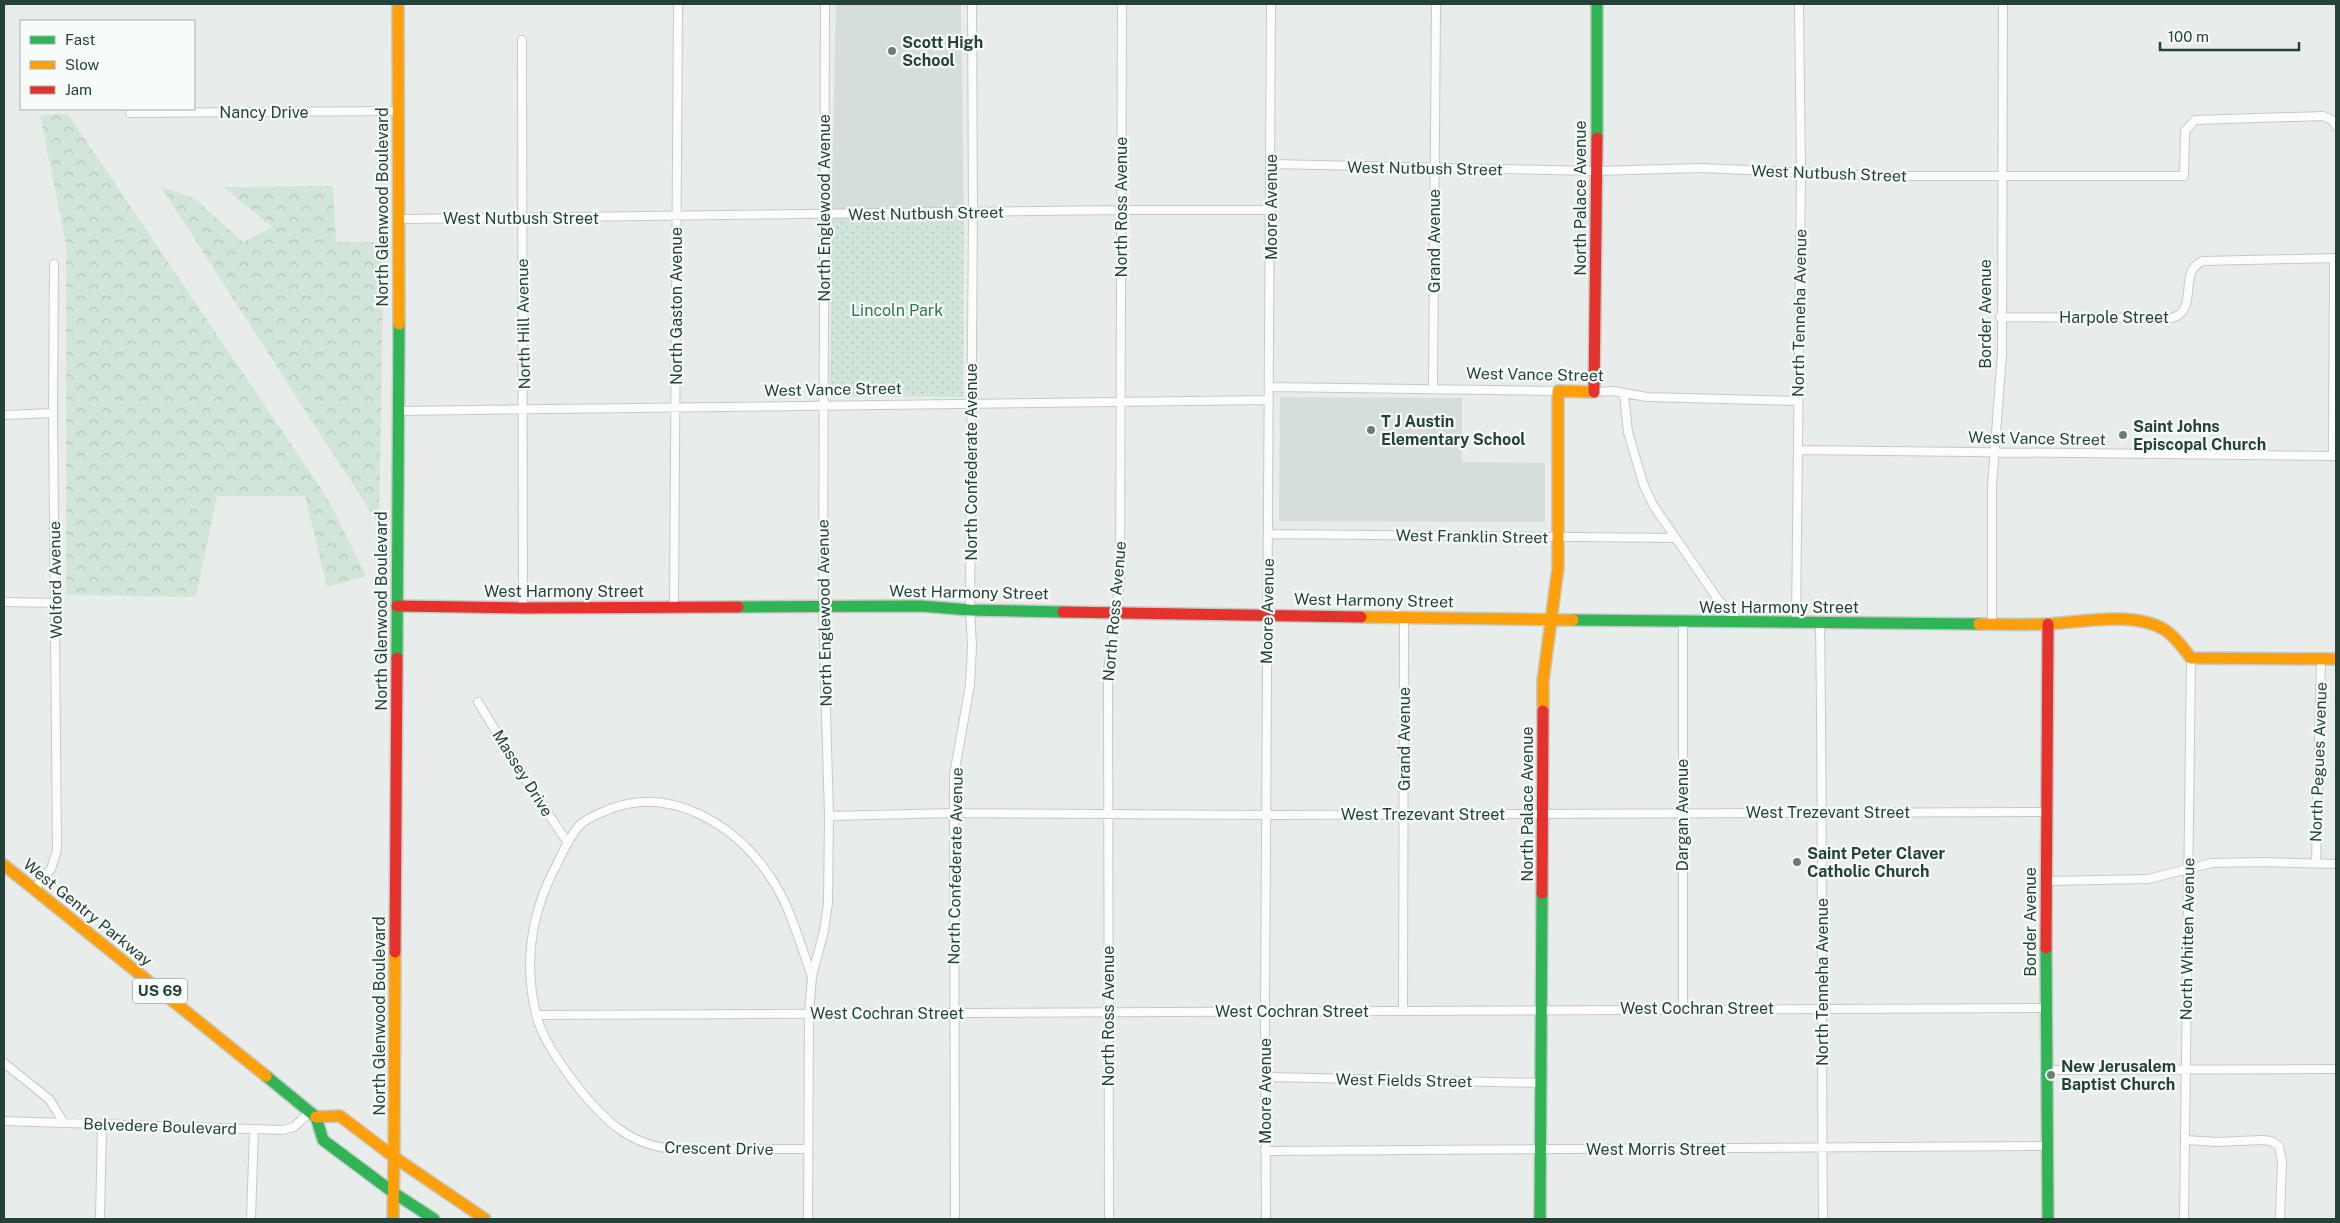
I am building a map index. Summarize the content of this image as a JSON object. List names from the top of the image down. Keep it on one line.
{"streets":{"street":["Nancy Drive","West Nutbush Street","North Palace Avenue","North Glenwood Boulevard","North Ross Avenue","Moore Avenue","North Englewood Avenue","Grand Avenue","North Gaston Avenue","North Tenneha Avenue","Border Avenue","Harpole Street","North Hill Avenue","West Vance Street","North Confederate Avenue","West Franklin Street","Wolford Avenue","West Harmony Street","North Pegues Avenue","Massey Drive","West Trezevant Street","Dargan Avenue","West Gentry Parkway","North Whitten Avenue","US 69","West Cochran Street","West Fields Street","Belvedere Boulevard","Crescent Drive","West Morris Street"]},"crossings":[["Nancy Drive","North Glenwood Boulevard"],["West Nutbush Street","North Palace Avenue"],["West Nutbush Street","North Glenwood Boulevard"],["West Nutbush Street","North Ross Avenue"],["West Nutbush Street","Moore Avenue"],["West Nutbush Street","North Englewood Avenue"],["West Nutbush Street","Grand Avenue"],["West Nutbush Street","North Gaston Avenue"],["West Nutbush Street","North Tenneha Avenue"],["West Nutbush Street","Border Avenue"],["West Nutbush Street","North Hill Avenue"],["West Nutbush Street","North Confederate Avenue"],["North Palace Avenue","West Vance Street"],["North Palace Avenue","West Franklin Street"],["North Palace Avenue","West Harmony Street"],["North Palace Avenue","West Trezevant Street"],["North Palace Avenue","West Cochran Street"],["North Palace Avenue","West Fields Street"],["North Palace Avenue","West Morris Street"],["North Glenwood Boulevard","West Vance Street"],["North Glenwood Boulevard","West Harmony Street"],["North Ross Avenue","West Vance Street"],["North Ross Avenue","West Harmony Street"],["North Ross Avenue","West Trezevant Street"],["North Ross Avenue","West Cochran Street"],["Moore Avenue","West Vance Street"],["Moore Avenue","West Franklin Street"],["Moore Avenue","West Harmony Street"],["Moore Avenue","West Trezevant Street"],["Moore Avenue","West Cochran Street"],["Moore Avenue","West Fields Street"],["Moore Avenue","West Morris Street"],["North Englewood Avenue","West Vance Street"],["North Englewood Avenue","West Harmony Street"],["North Englewood Avenue","West Trezevant Street"],["North Englewood Avenue","West Cochran Street"],["North Englewood Avenue","Crescent Drive"],["Grand Avenue","West Vance Street"],["Grand Avenue","West Harmony Street"],["Grand Avenue","West Trezevant Street"],["Grand Avenue","West Cochran Street"],["North Gaston Avenue","West Vance Street"],["North Gaston Avenue","West Harmony Street"],["North Tenneha Avenue","West Vance Street"],["North Tenneha Avenue","West Harmony Street"],["North Tenneha Avenue","West Trezevant Street"],["North Tenneha Avenue","West Cochran Street"],["North Tenneha Avenue","West Morris Street"],["Border Avenue","Harpole Street"],["Border Avenue","West Vance Street"],["Border Avenue","West Harmony Street"],["Border Avenue","West Trezevant Street"],["Border Avenue","West Cochran Street"],["Border Avenue","West Morris Street"],["North Hill Avenue","West Vance Street"],["North Hill Avenue","West Harmony Street"],["West Vance Street","North Confederate Avenue"],["North Confederate Avenue","West Harmony Street"],["North Confederate Avenue","West Trezevant Street"],["North Confederate Avenue","West Cochran Street"],["Wolford Avenue","West Gentry Parkway"],["West Harmony Street","Dargan Avenue"],["West Harmony Street","North Whitten Avenue"],["Massey Drive","Crescent Drive"],["West Trezevant Street","Dargan Avenue"],["Dargan Avenue","West Cochran Street"],["West Gentry Parkway","Belvedere Boulevard"],["West Cochran Street","Crescent Drive"]],"parks":["Lincoln Park"],"places":["Scott High School","T J Austin Elementary School","Saint Johns Episcopal Church","Saint Peter Claver Catholic Church","New Jerusalem Baptist Church"],"legend":["Fast","Slow","Jam"],"scale_bar":"100 m"}
